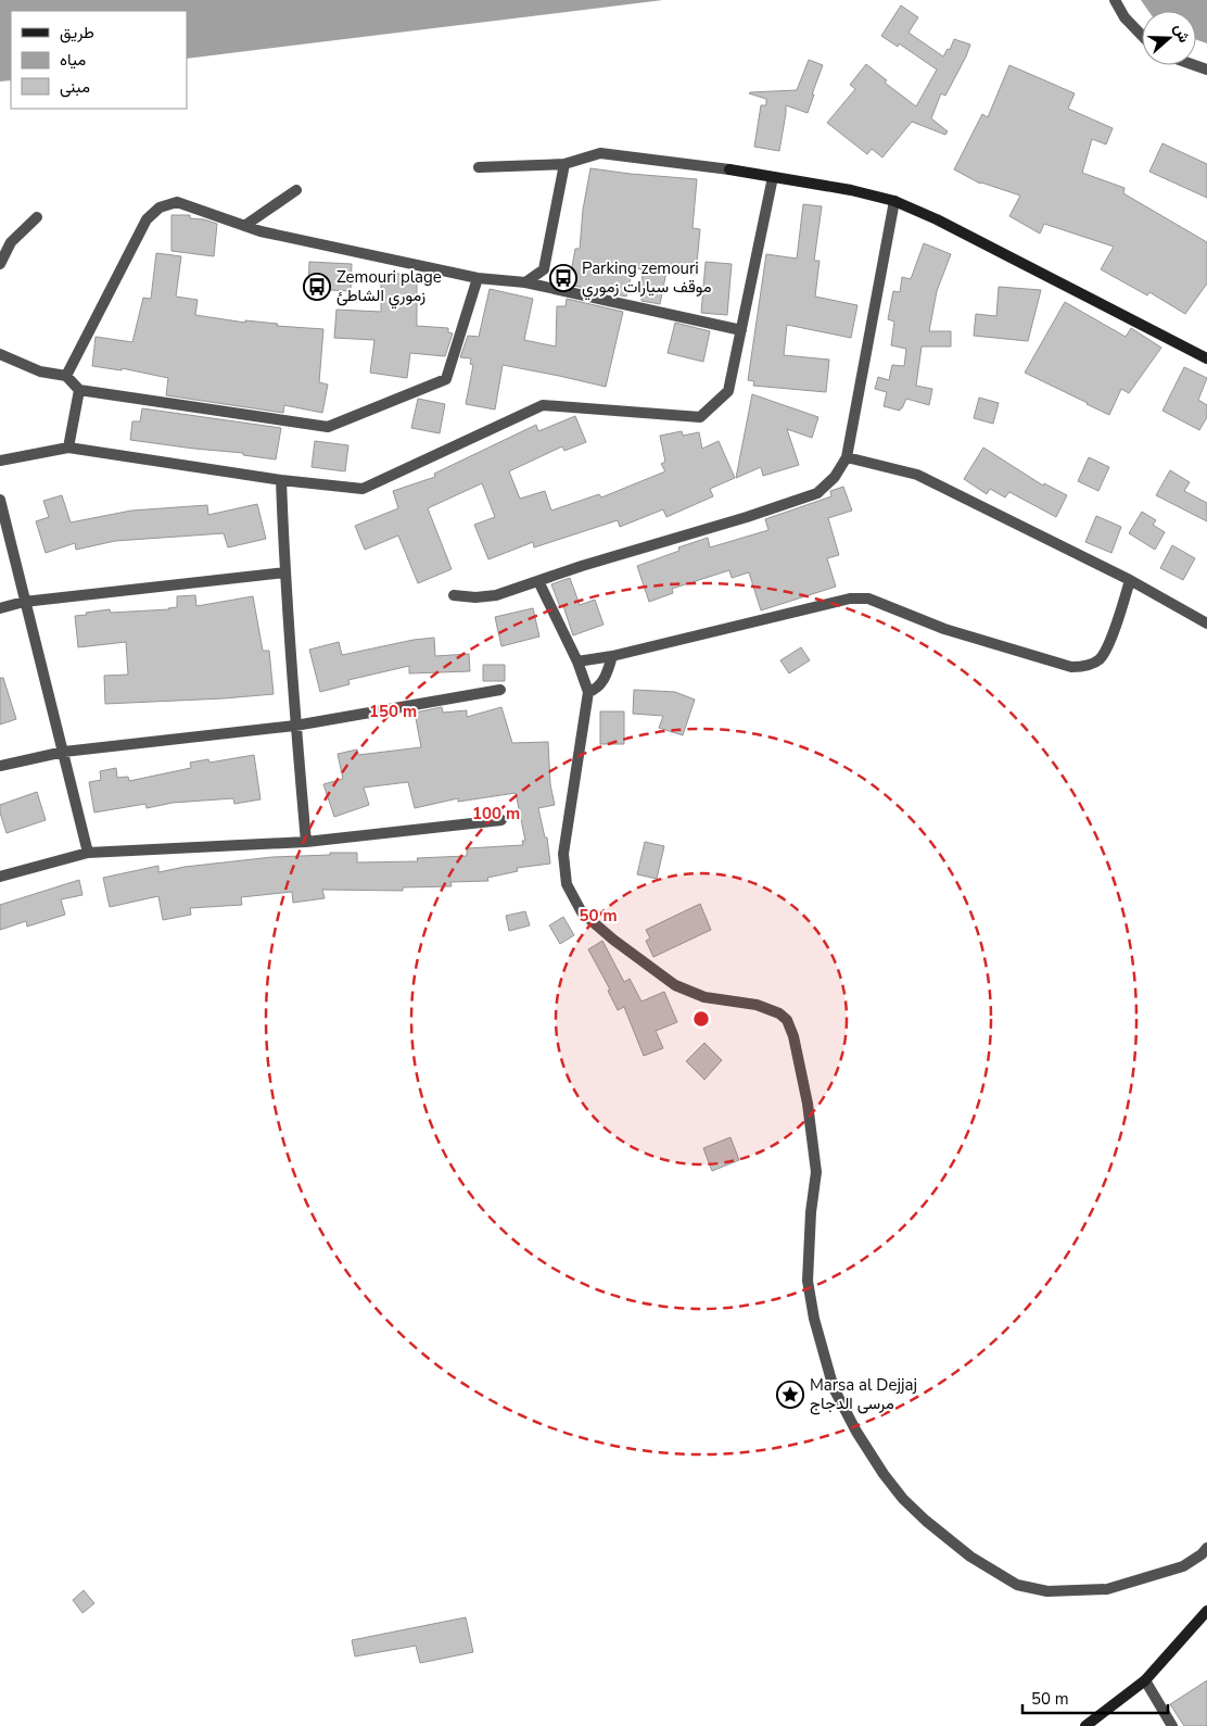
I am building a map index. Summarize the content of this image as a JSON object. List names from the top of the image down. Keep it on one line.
{"places":{"bus stop":["Parking zemouri موقف سيارات زموري","Zemouri plage زموري الشاطئ"],"place":["Marsa al Dejjaj مرسى الدجاج"]},"legend":["طريق","مياه","مبنى"],"scale_bar":"50 m","north":"right","rings":["150 m","100 m","50 m"]}
